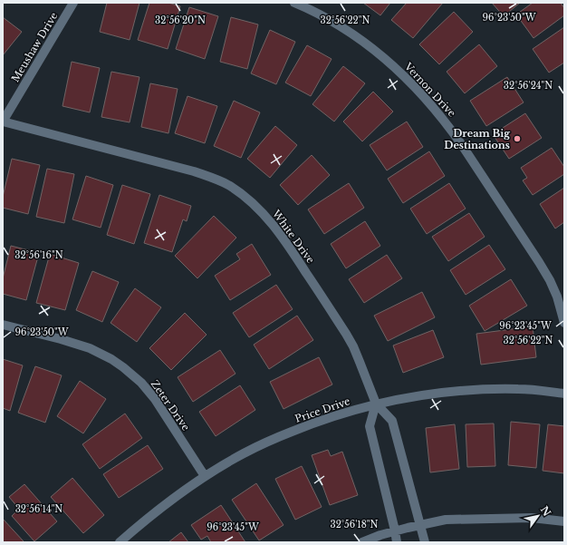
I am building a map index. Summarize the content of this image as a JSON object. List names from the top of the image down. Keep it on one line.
{"streets":{"street":["Meushaw Drive","Vernon Drive","White Drive","Zeter Drive","Price Drive"]},"crossings":[["Meushaw Drive","White Drive"],["White Drive","Price Drive"],["Zeter Drive","Price Drive"]],"places":["Dream Big Destinations"],"north":"top right","coordinates":["96°23'50\"W","32°56'20\"N","32°56'22\"N","32°56'24\"N","32°56'16\"N","96°23'45\"W","32°56'14\"N","32°56'18\"N"]}
